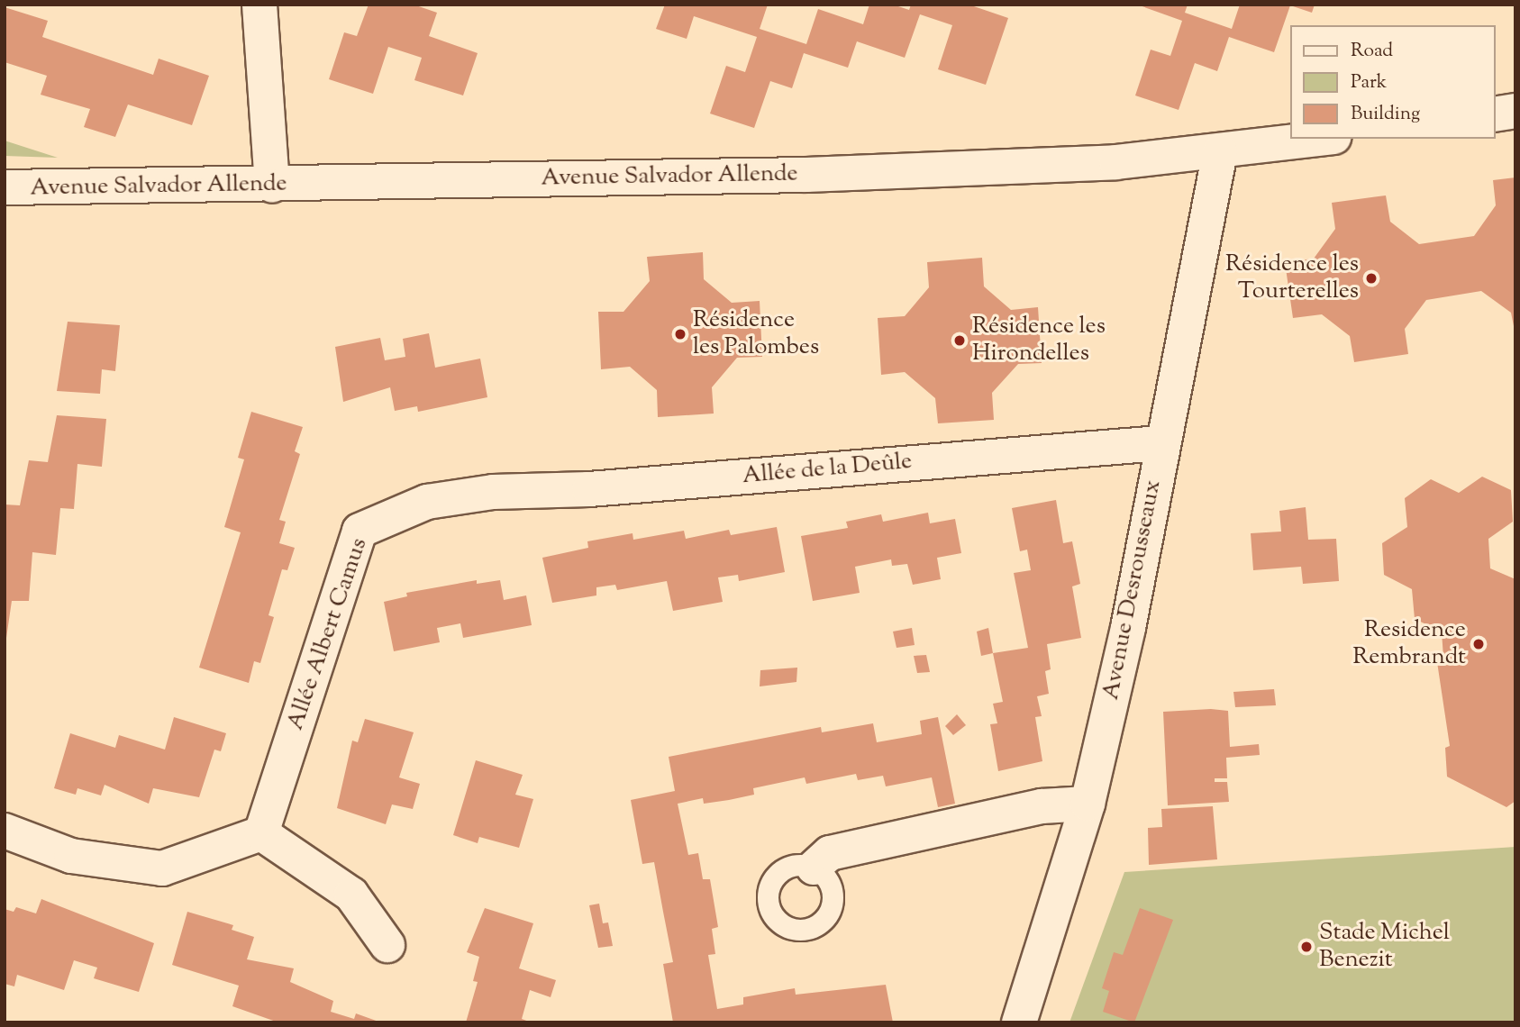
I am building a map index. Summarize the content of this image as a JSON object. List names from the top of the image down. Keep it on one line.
{"streets":{"street":["Avenue Salvador Allende","Allée de la Deûle","Avenue Desrousseaux","Allée Albert Camus"]},"crossings":[["Avenue Salvador Allende","Avenue Desrousseaux"],["Allée de la Deûle","Avenue Desrousseaux"],["Allée de la Deûle","Allée Albert Camus"]],"places":["Résidence les Tourterelles","Résidence les Palombes","Résidence les Hirondelles","Residence Rembrandt","Stade Michel Benezit"],"legend":["Road","Park","Building"]}
